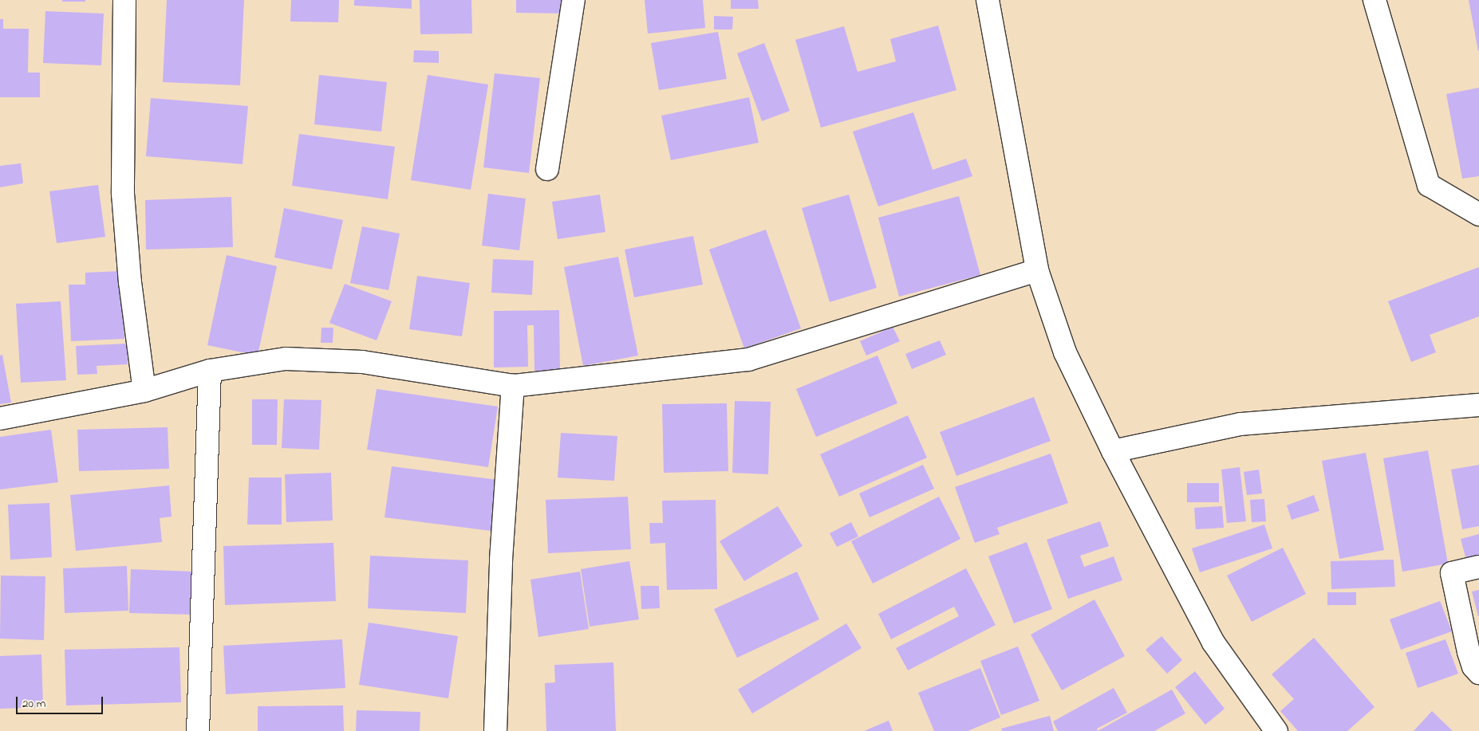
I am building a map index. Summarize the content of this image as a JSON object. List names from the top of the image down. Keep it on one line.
{"scale_bar":"20 m"}
